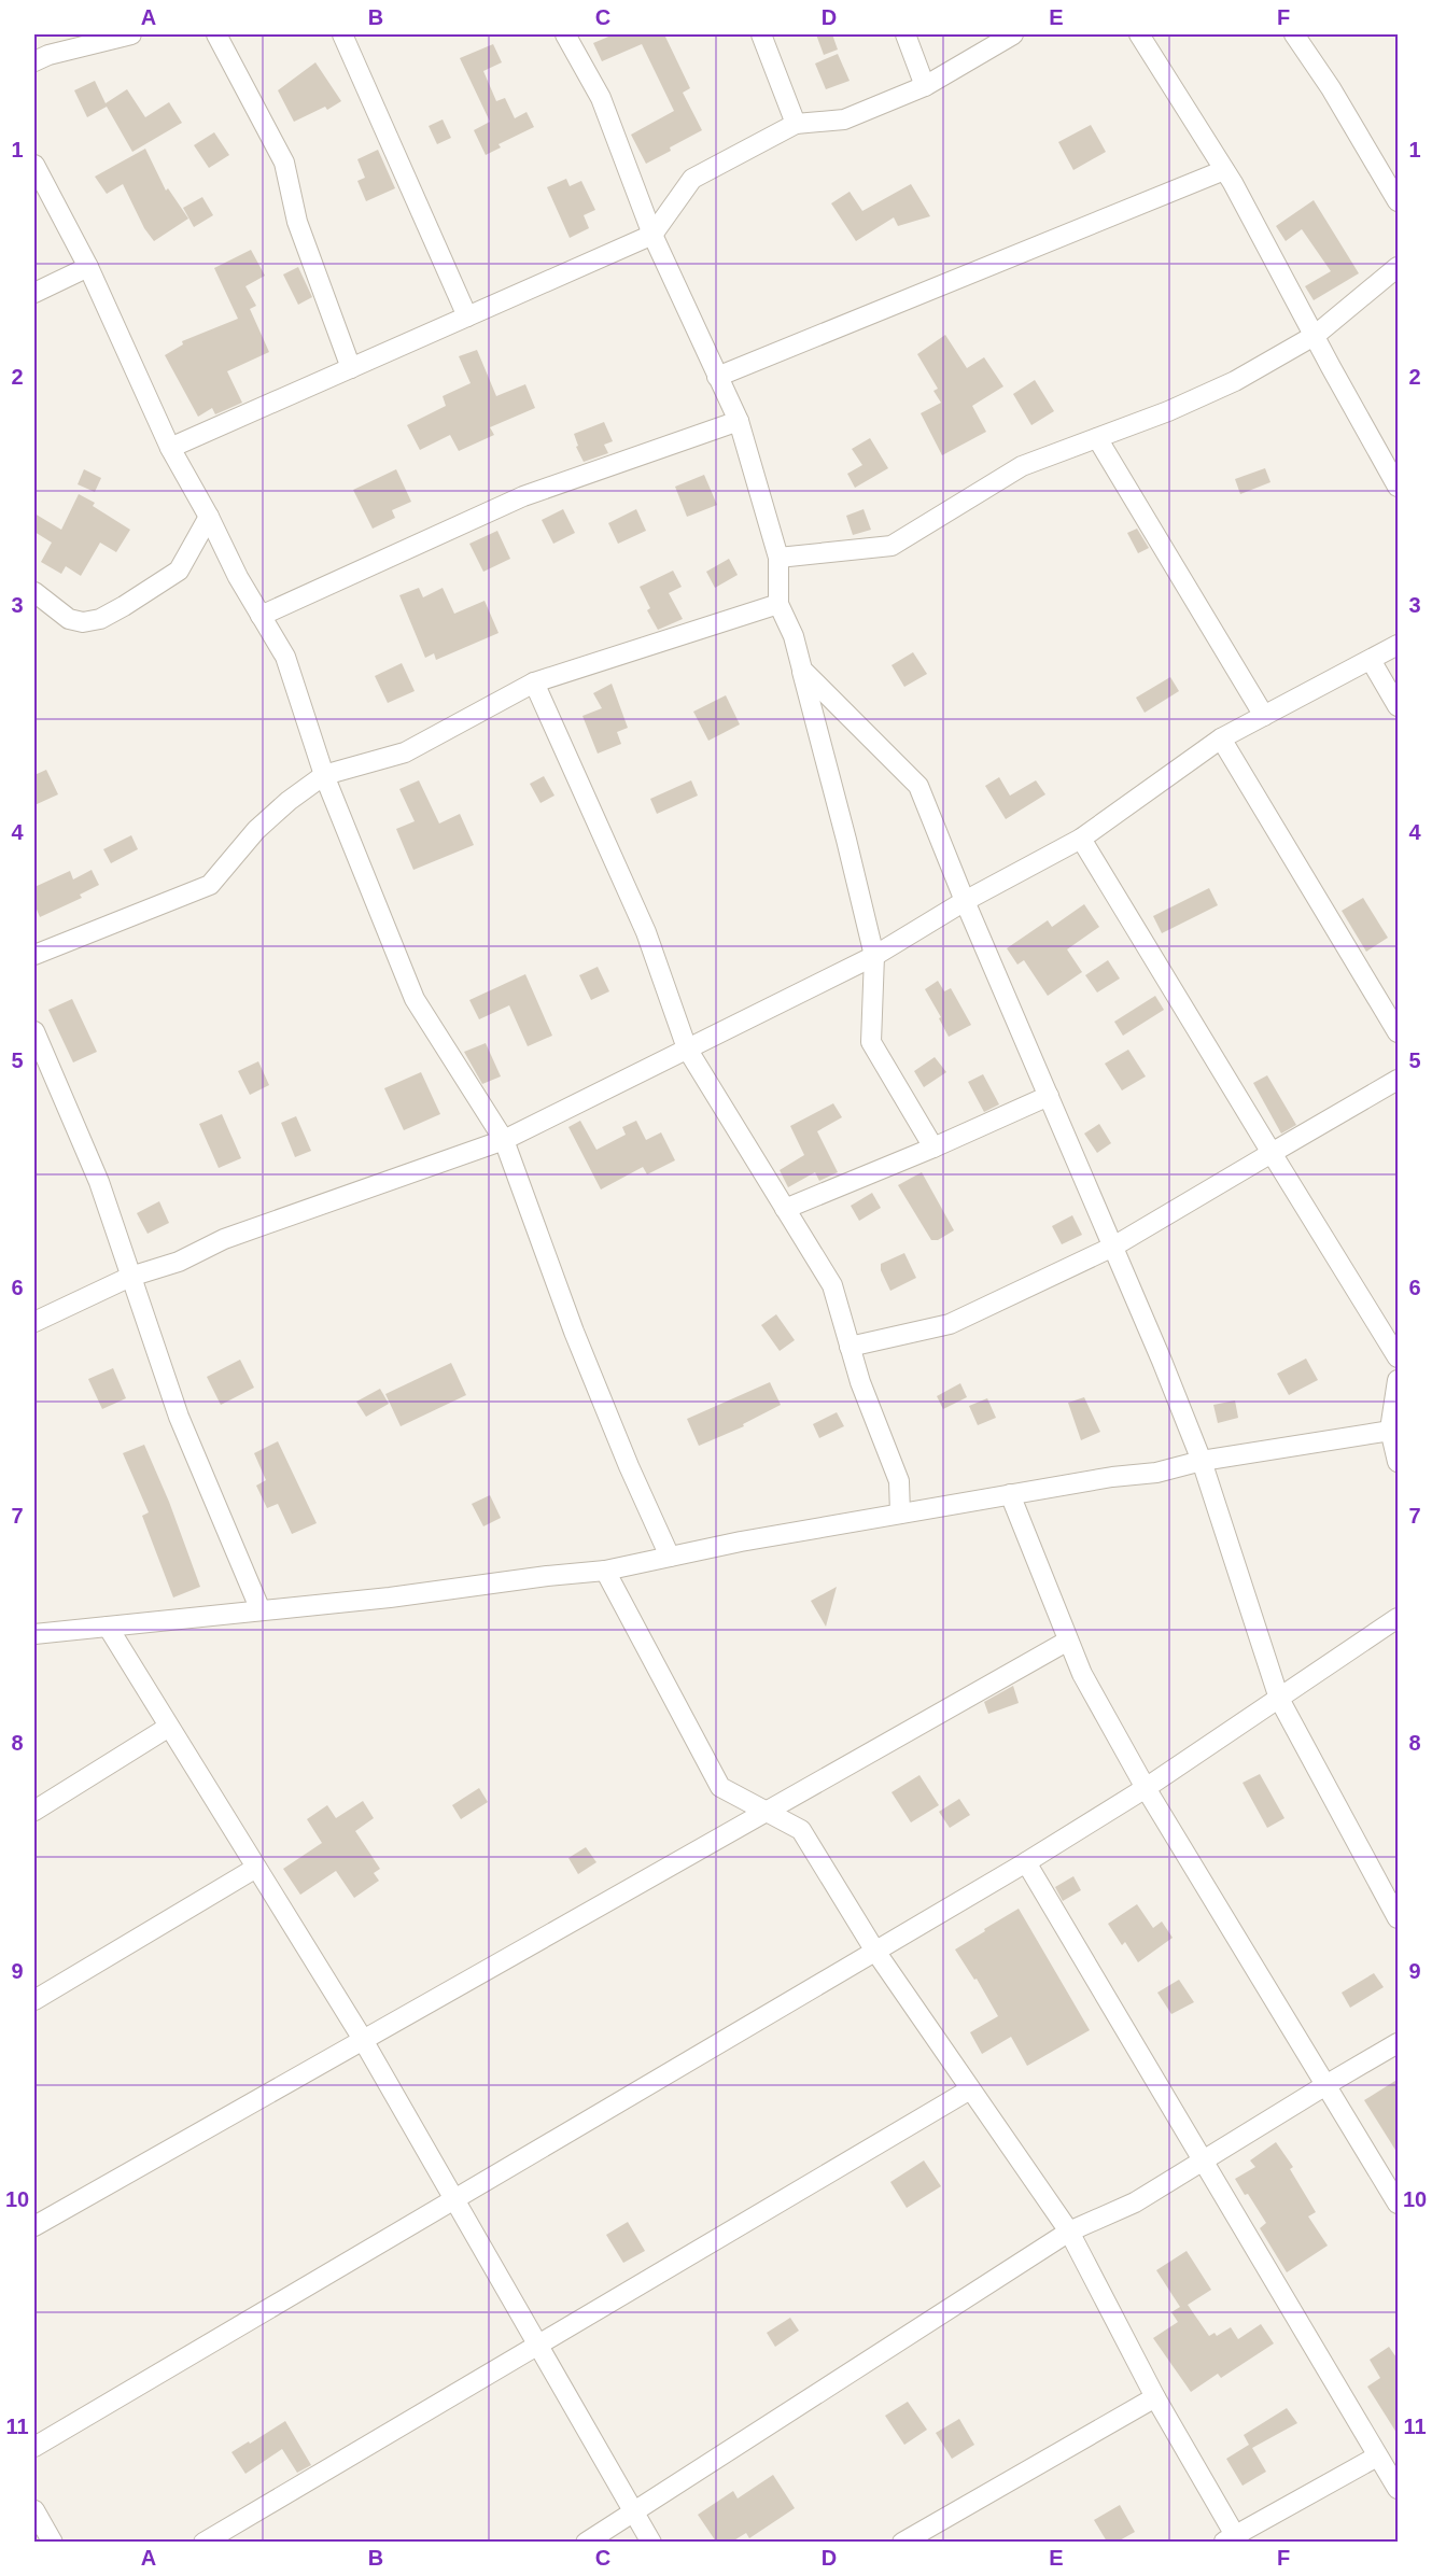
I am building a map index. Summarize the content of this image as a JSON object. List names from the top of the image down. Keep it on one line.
{"grid":{"columns":["A","B","C","D","E","F"],"rows":["1","2","3","4","5","6","7","8","9","10","11"]}}
